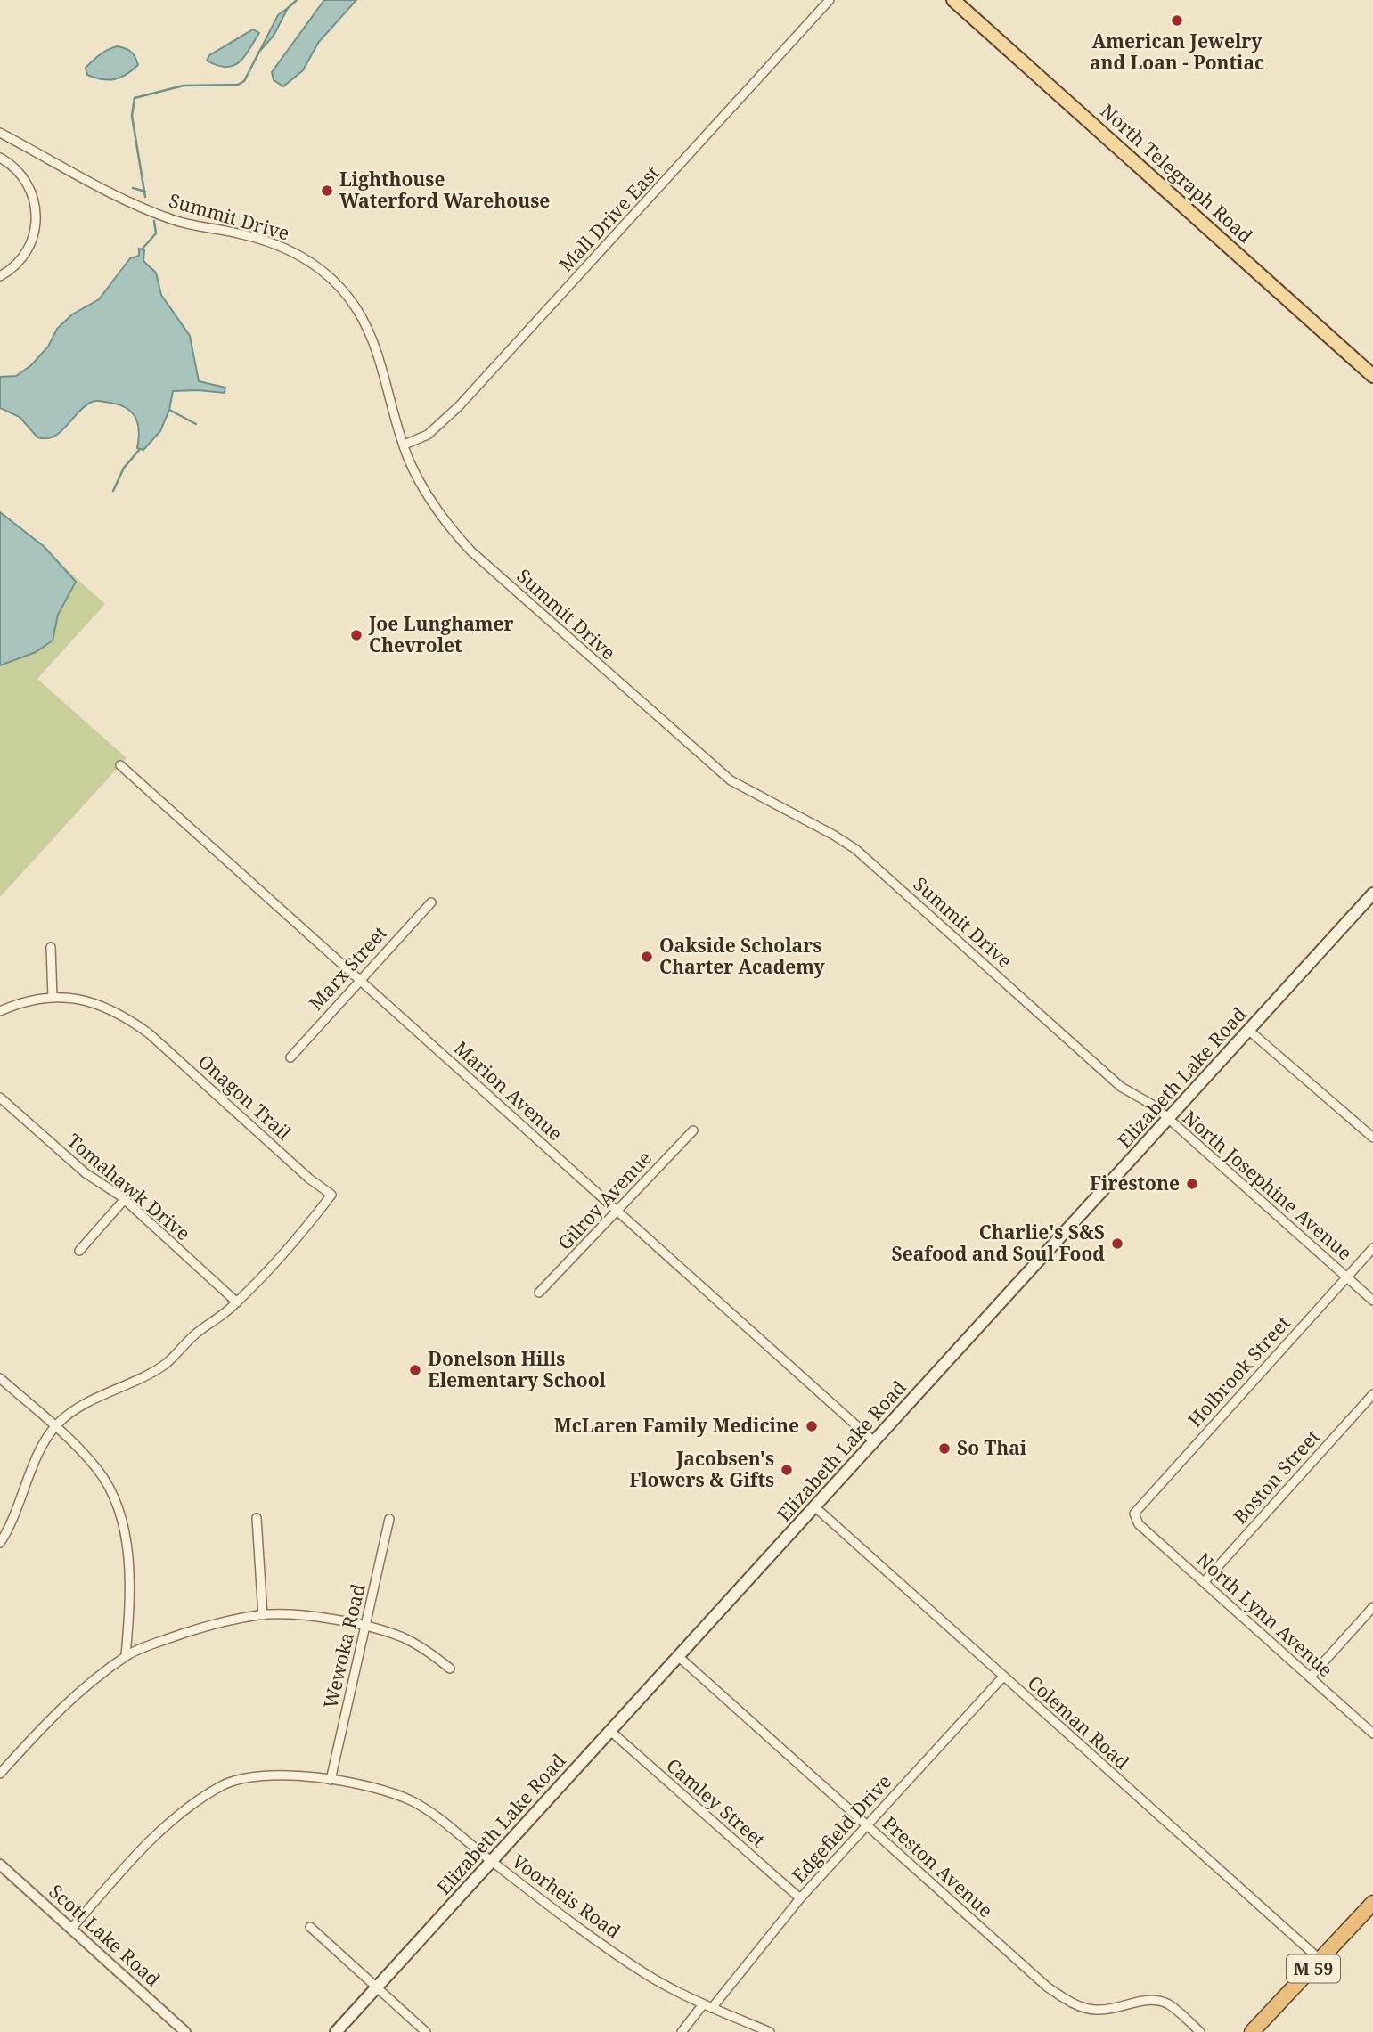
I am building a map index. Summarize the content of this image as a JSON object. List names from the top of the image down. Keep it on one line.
{"streets":{"highway":["M 59"],"main road":["North Telegraph Road","Elizabeth Lake Road"],"street":["Summit Drive","Mall Drive East","Marx Street","Marion Avenue","Onagon Trail","North Josephine Avenue","Tomahawk Drive","Gilroy Avenue","Holbrook Street","Boston Street","North Lynn Avenue","Wewoka Road","Coleman Road","Camley Street","Edgefield Drive","Preston Avenue","Voorheis Road","Scott Lake Road"]},"crossings":[["Summit Drive","Mall Drive East"],["Summit Drive","Elizabeth Lake Road"],["Summit Drive","North Josephine Avenue"],["Marx Street","Marion Avenue"],["Elizabeth Lake Road","Marion Avenue"],["Elizabeth Lake Road","North Josephine Avenue"],["Elizabeth Lake Road","Coleman Road"],["Elizabeth Lake Road","Camley Street"],["Elizabeth Lake Road","Preston Avenue"],["Elizabeth Lake Road","Voorheis Road"],["Marion Avenue","Gilroy Avenue"],["Onagon Trail","Tomahawk Drive"],["North Josephine Avenue","Holbrook Street"],["Holbrook Street","North Lynn Avenue"],["Boston Street","North Lynn Avenue"],["Wewoka Road","Voorheis Road"],["Coleman Road","Edgefield Drive"],["Coleman Road","M 59"],["Camley Street","Edgefield Drive"],["Edgefield Drive","Preston Avenue"],["Edgefield Drive","Voorheis Road"],["Voorheis Road","Scott Lake Road"]],"places":["American Jewelry and Loan - Pontiac","Lighthouse Waterford Warehouse","Joe Lunghamer Chevrolet","Oakside Scholars Charter Academy","Firestone","Charlie's S&S Seafood and Soul Food","Donelson Hills Elementary School","McLaren Family Medicine","So Thai","Jacobsen's Flowers & Gifts"]}
